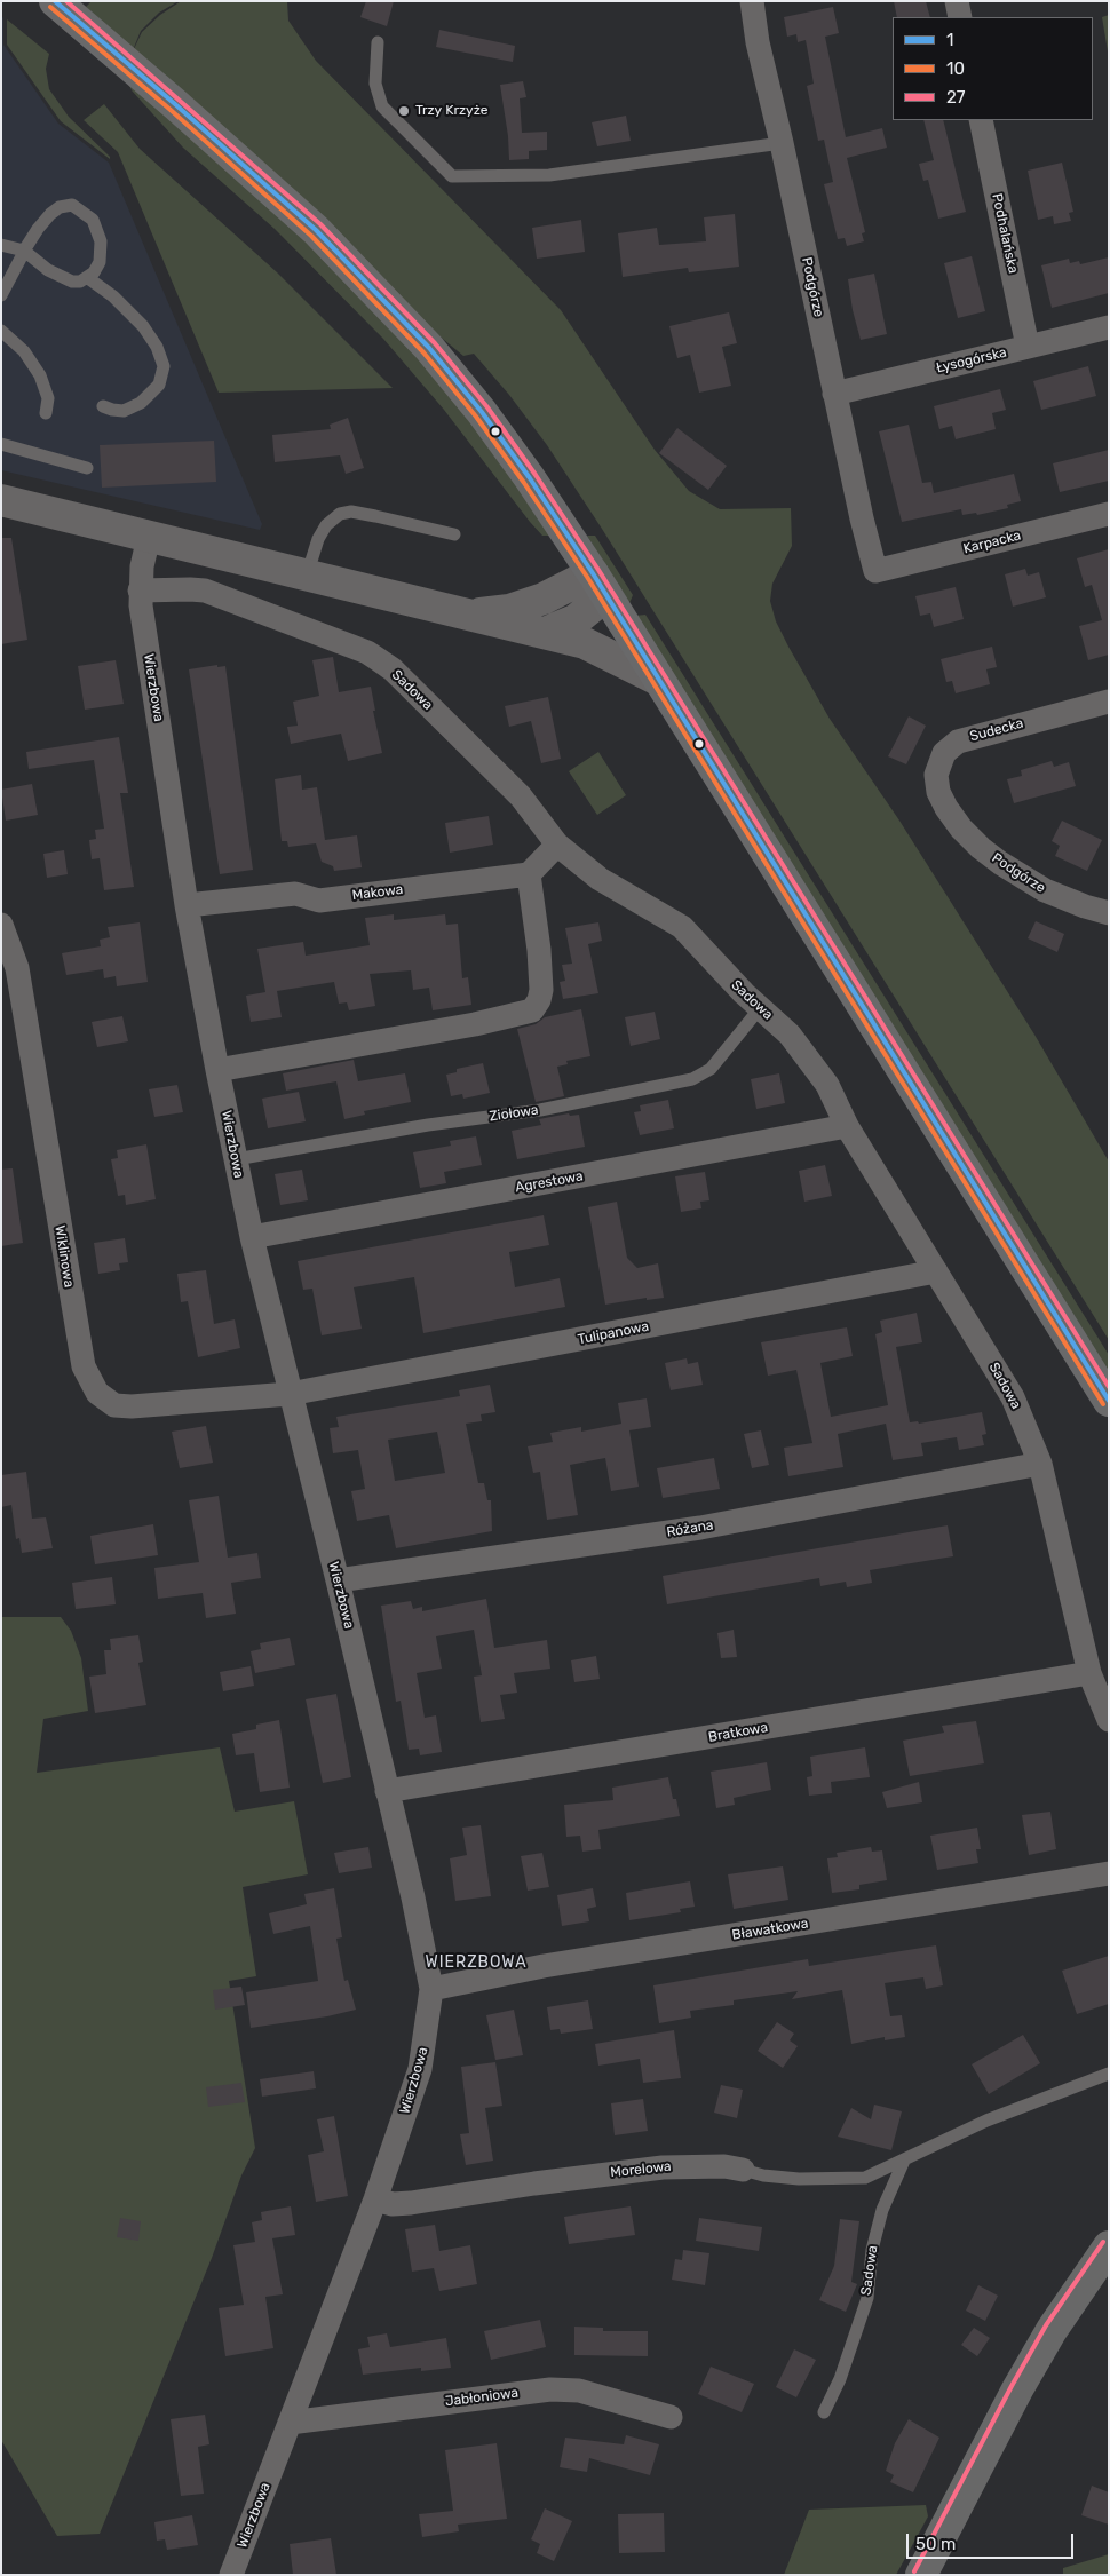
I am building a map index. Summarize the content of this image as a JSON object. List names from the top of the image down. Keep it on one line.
{"streets":{"street":["Podhalańska","Podgórze","Łysogórska","Karpacka","Wierzbowa","Sadowa","Sudecka","Makowa","Agrestowa","Wiklinowa","Tulipanowa","Różana","Bratkowa","Bławatkowa","Morelowa","Jabłoniowa"],"lane":["Ziołowa"]},"crossings":[["Podhalańska","Łysogórska"],["Podgórze","Łysogórska"],["Podgórze","Karpacka"],["Podgórze","Sudecka"],["Wierzbowa","Sadowa"],["Wierzbowa","Makowa"],["Wierzbowa","Ziołowa"],["Wierzbowa","Agrestowa"],["Wierzbowa","Wiklinowa"],["Wierzbowa","Tulipanowa"],["Wierzbowa","Różana"],["Wierzbowa","Bratkowa"],["Wierzbowa","Bławatkowa"],["Wierzbowa","Morelowa"],["Wierzbowa","Jabłoniowa"],["Sadowa","Ziołowa"],["Sadowa","Agrestowa"],["Sadowa","Tulipanowa"],["Sadowa","Różana"],["Sadowa","Bratkowa"],["Sadowa","Morelowa"],["Wiklinowa","Tulipanowa"]],"districts":["WIERZBOWA"],"places":["Trzy Krzyże"],"lines":["transit line 1","transit line 27","transit line 10"],"legend":["1","10","27"],"scale_bar":"50 m"}
